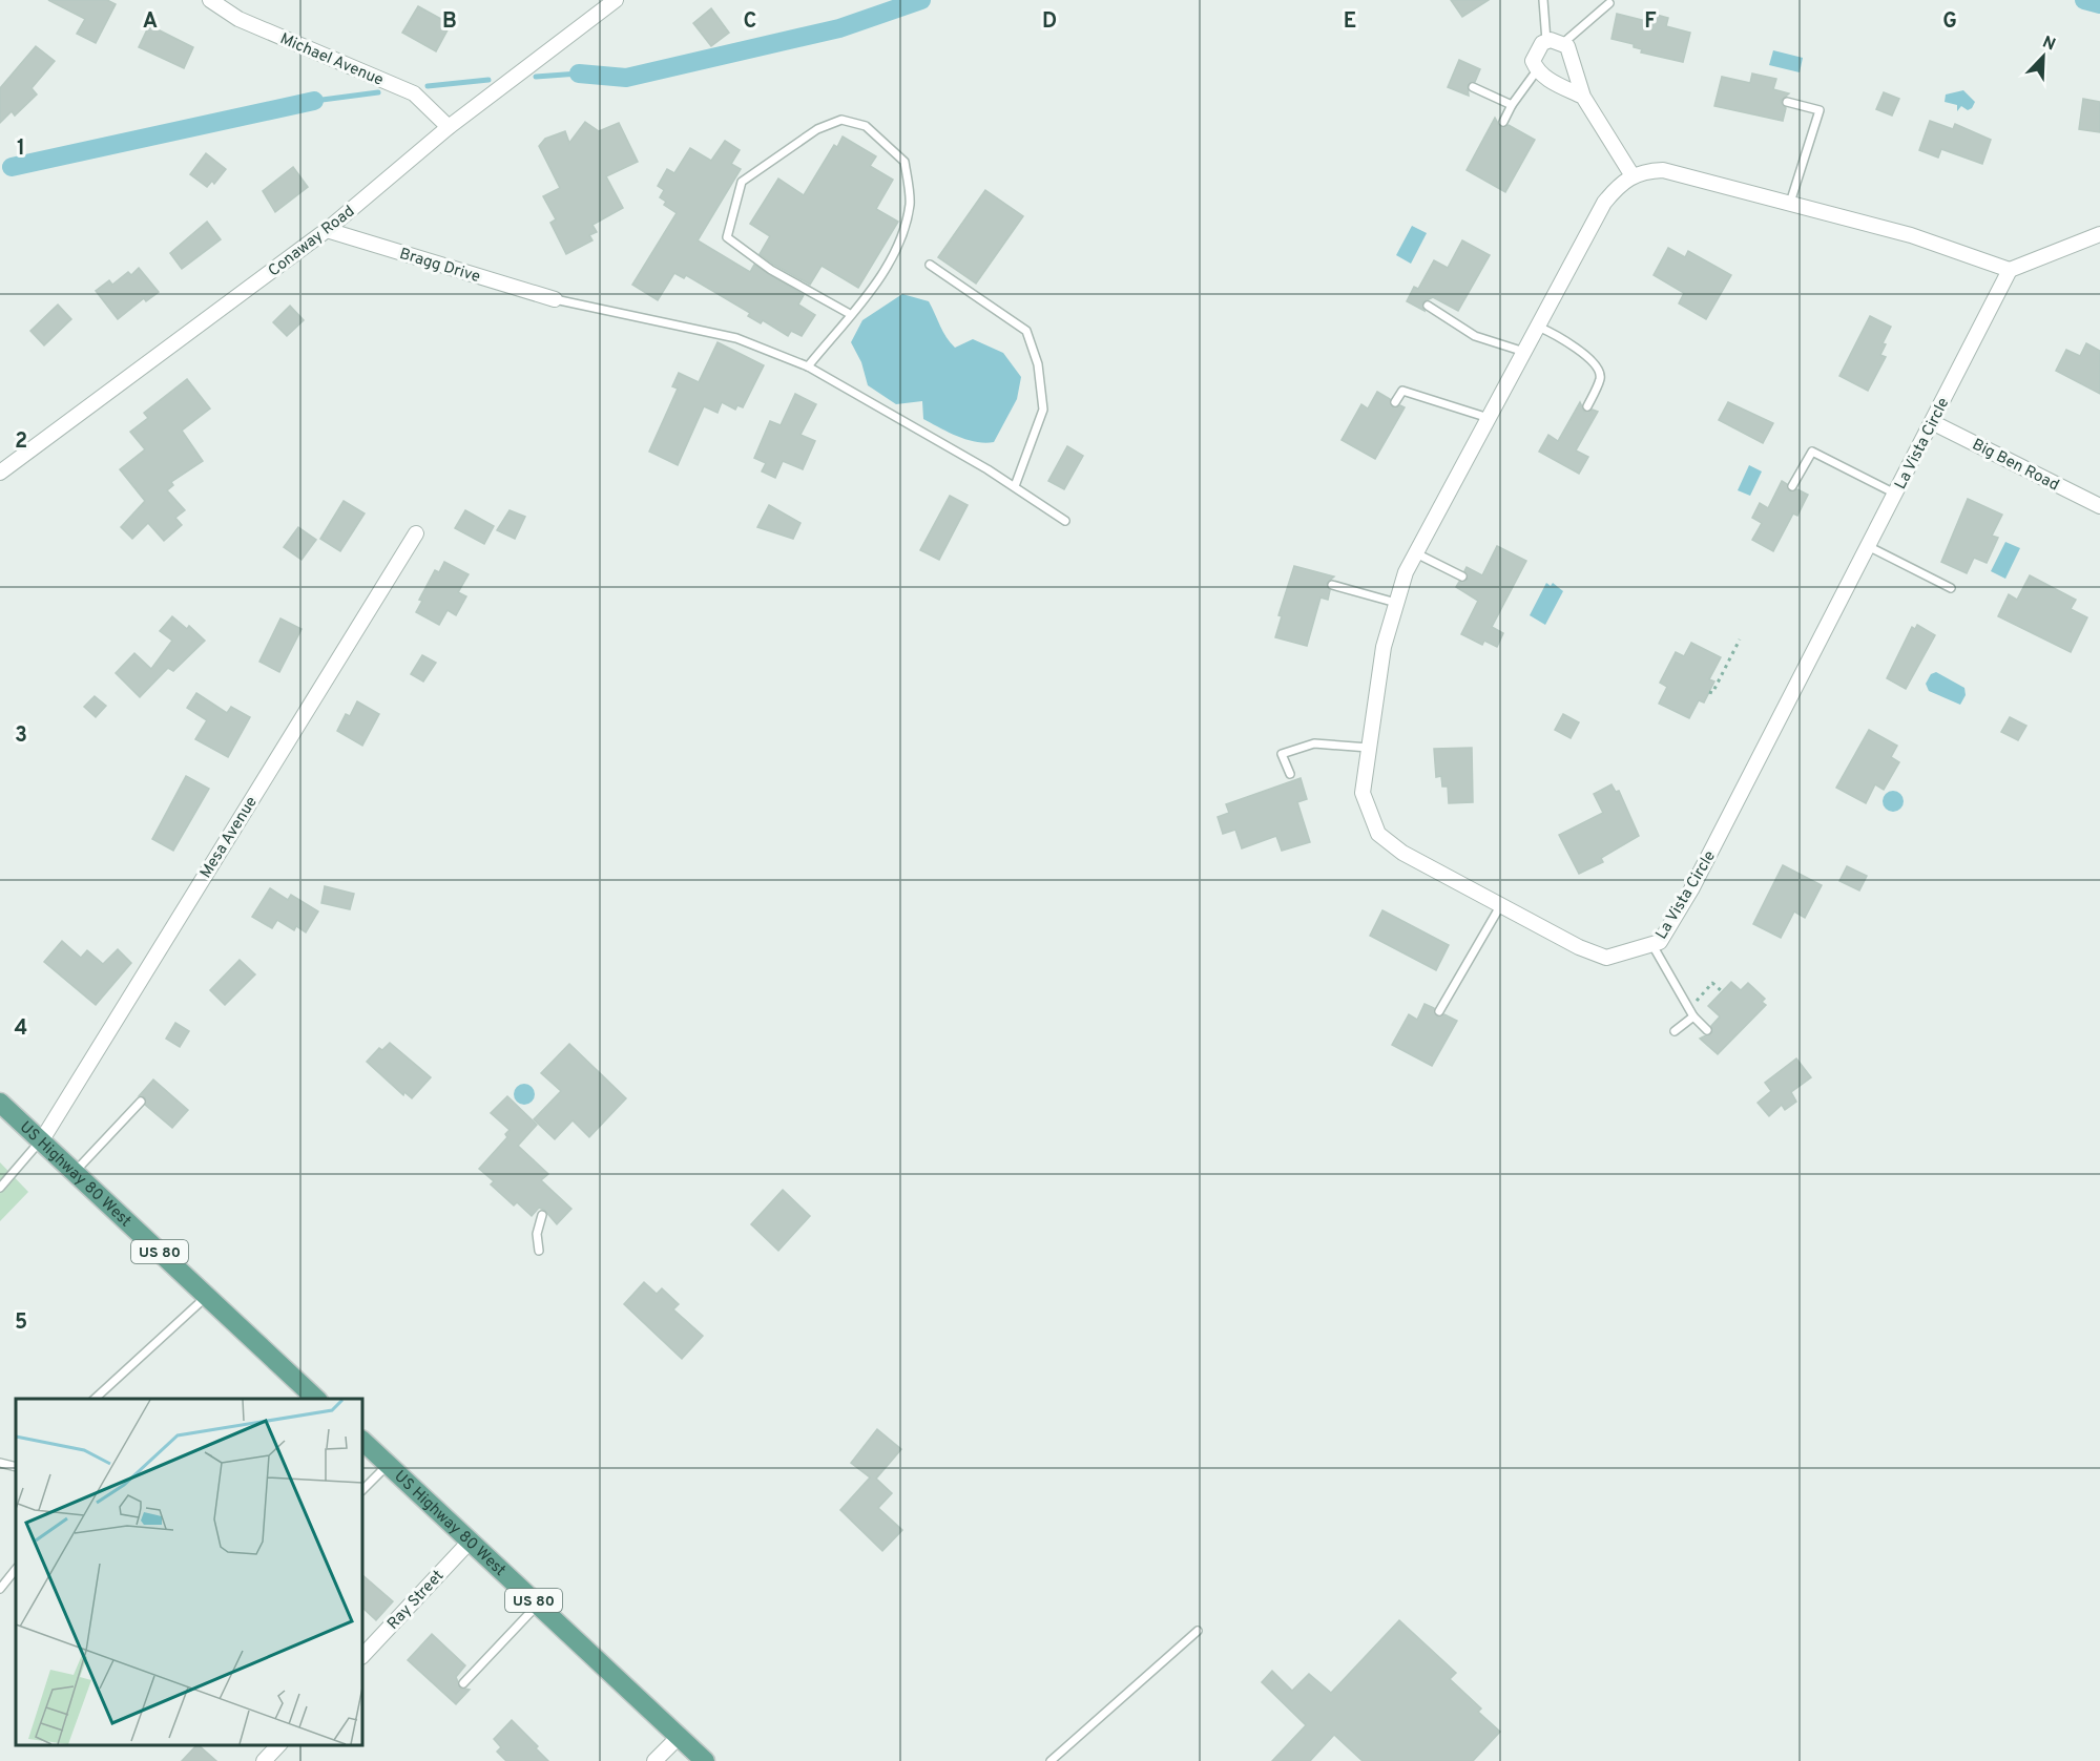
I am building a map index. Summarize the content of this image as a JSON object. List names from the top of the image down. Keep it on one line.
{"streets":{"main road":["US Highway 80 West","US 80"],"street":["Michael Avenue","Conaway Road","Bragg Drive","La Vista Circle","Big Ben Road","Mesa Avenue","Ray Street"]},"crossings":[["Michael Avenue","Conaway Road"],["Conaway Road","Bragg Drive"],["La Vista Circle","Big Ben Road"],["Mesa Avenue","US Highway 80 West"],["US Highway 80 West","Ray Street"]],"north":"top right","grid":{"columns":["A","B","C","D","E","F","G"],"rows":["1","2","3","4","5"]}}
